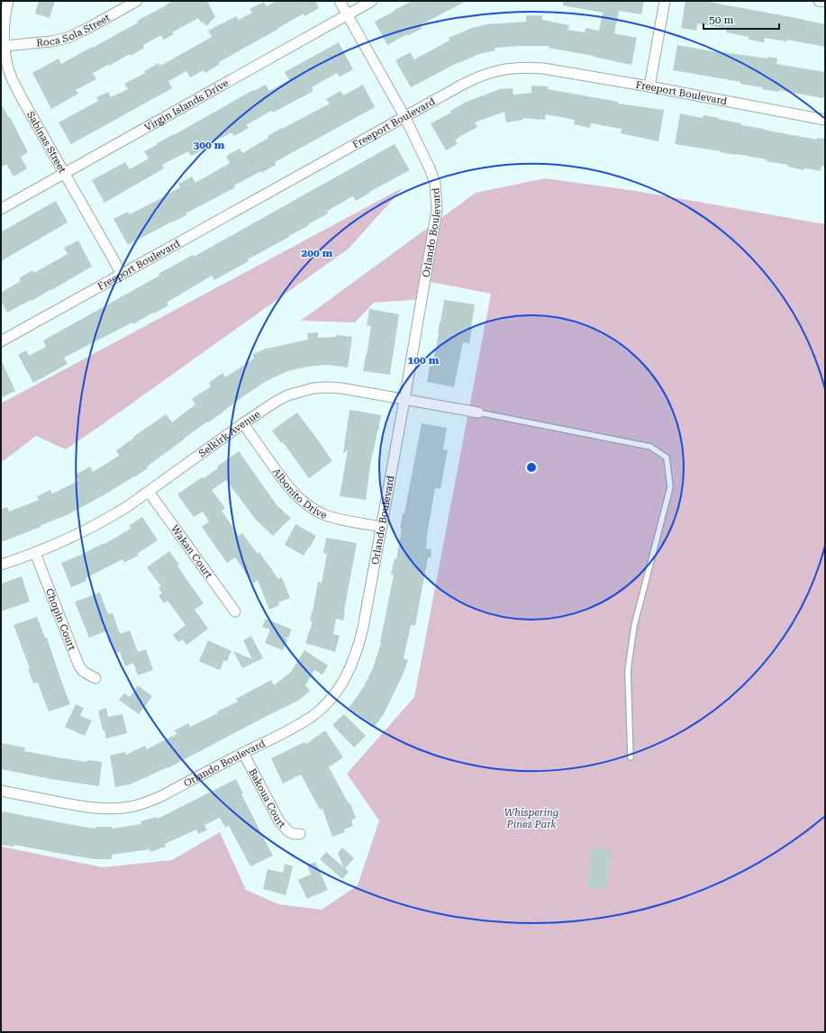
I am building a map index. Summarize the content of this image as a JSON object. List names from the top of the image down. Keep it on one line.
{"streets":{"street":["Roca Sola Street","Freeport Boulevard","Virgin Islands Drive","Sabinas Street","Orlando Boulevard","Selkirk Avenue","Albonito Drive","Wakan Court","Chopin Court","Bakoua Court"]},"crossings":[["Roca Sola Street","Sabinas Street"],["Freeport Boulevard","Sabinas Street"],["Freeport Boulevard","Orlando Boulevard"],["Virgin Islands Drive","Sabinas Street"],["Virgin Islands Drive","Orlando Boulevard"],["Orlando Boulevard","Selkirk Avenue"],["Orlando Boulevard","Albonito Drive"],["Orlando Boulevard","Bakoua Court"],["Selkirk Avenue","Albonito Drive"],["Selkirk Avenue","Wakan Court"],["Selkirk Avenue","Chopin Court"]],"parks":["Whispering Pines Park"],"scale_bar":"50 m","rings":["300 m","200 m","100 m"]}
